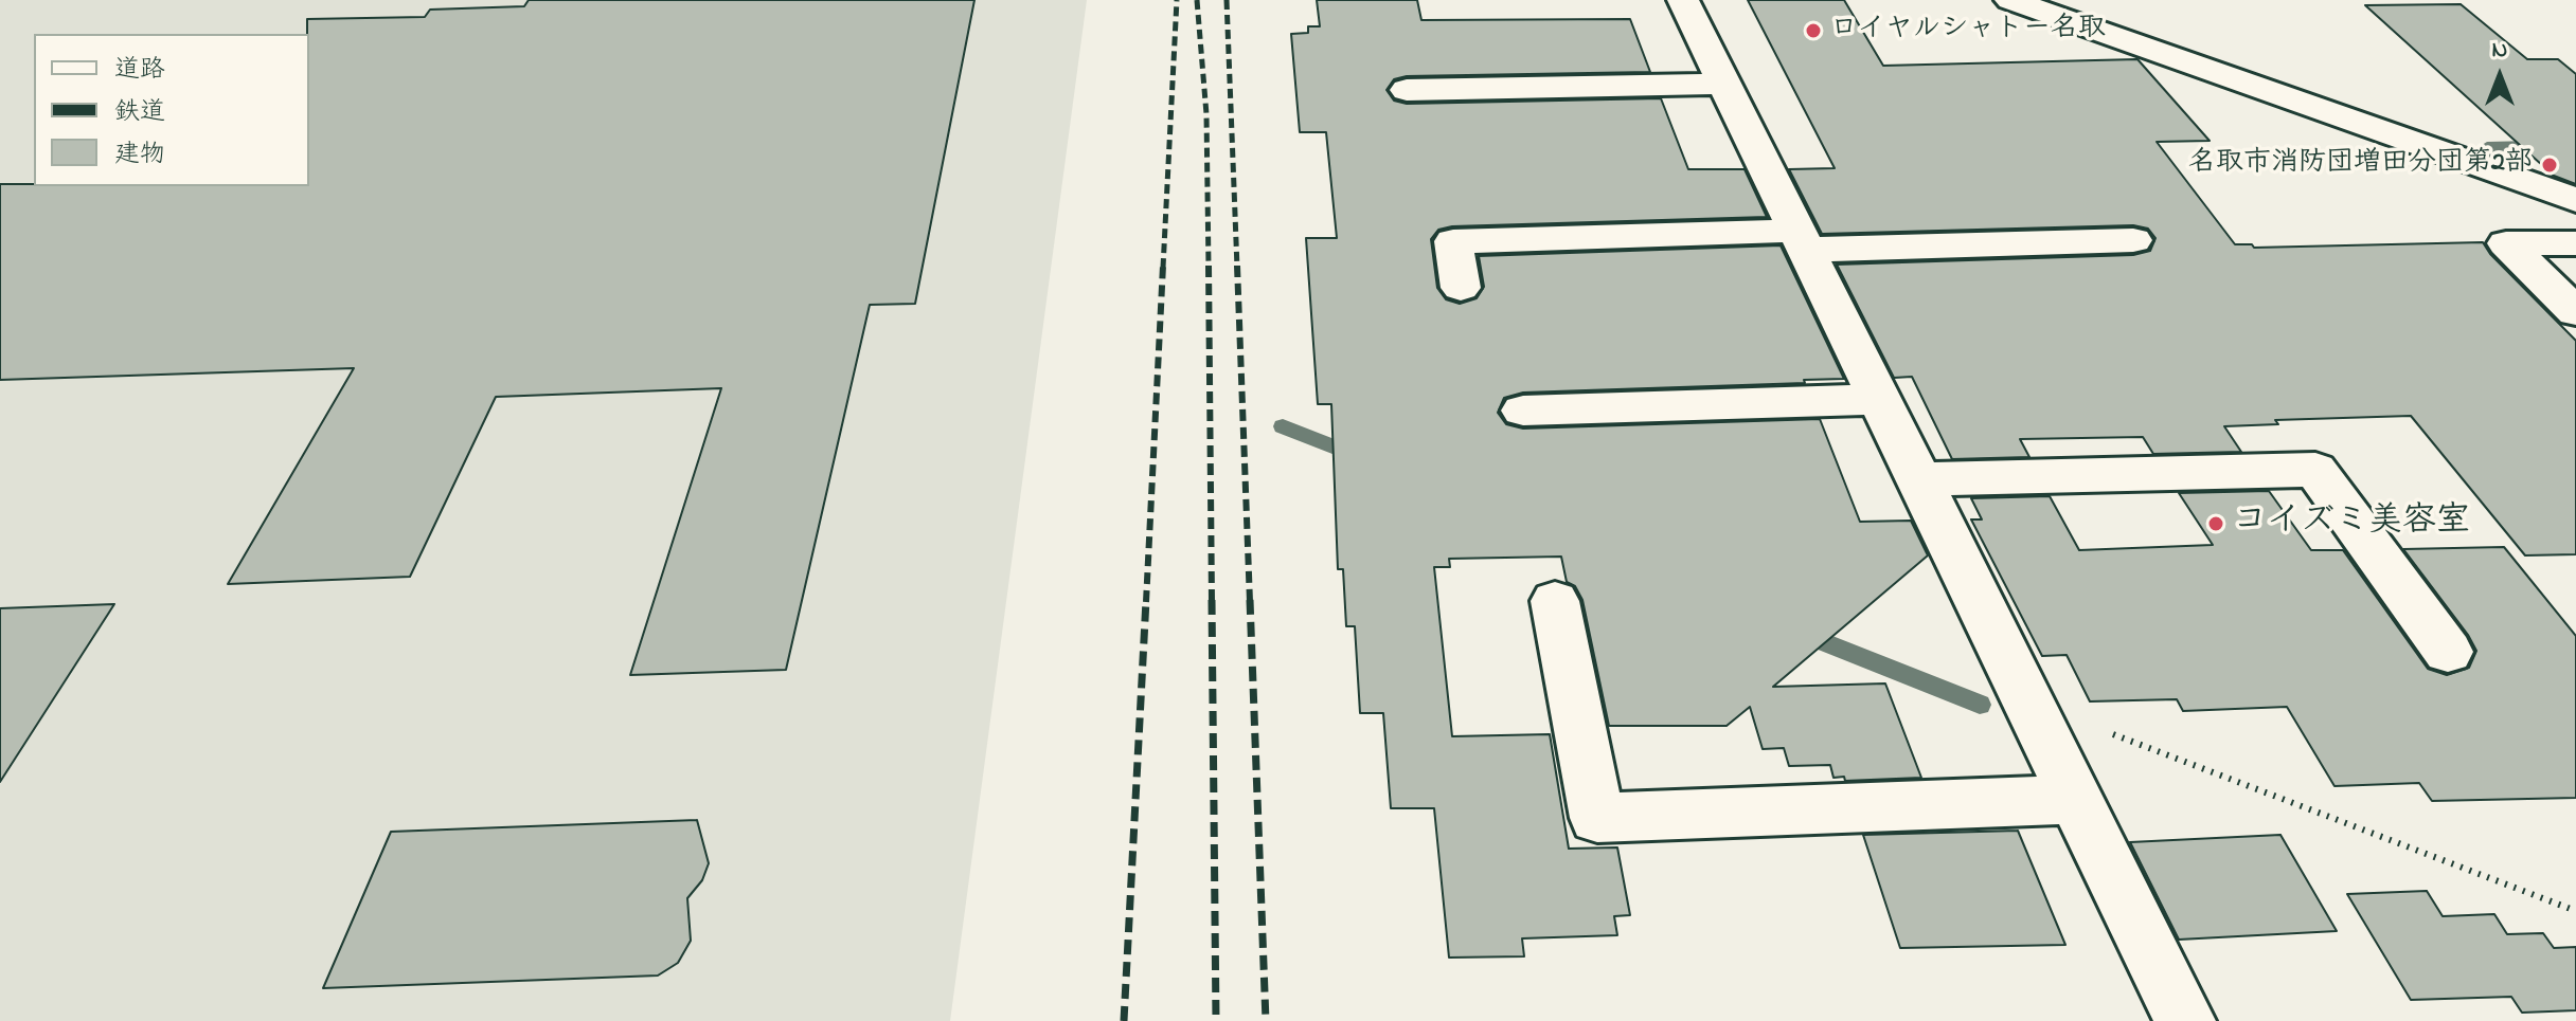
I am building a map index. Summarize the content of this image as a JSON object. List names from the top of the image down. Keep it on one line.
{"places":["ロイヤルシャトー名取","名取市消防団増田分団第2部","コイズミ美容室"],"legend":["道路","鉄道","建物"],"north":"top"}
